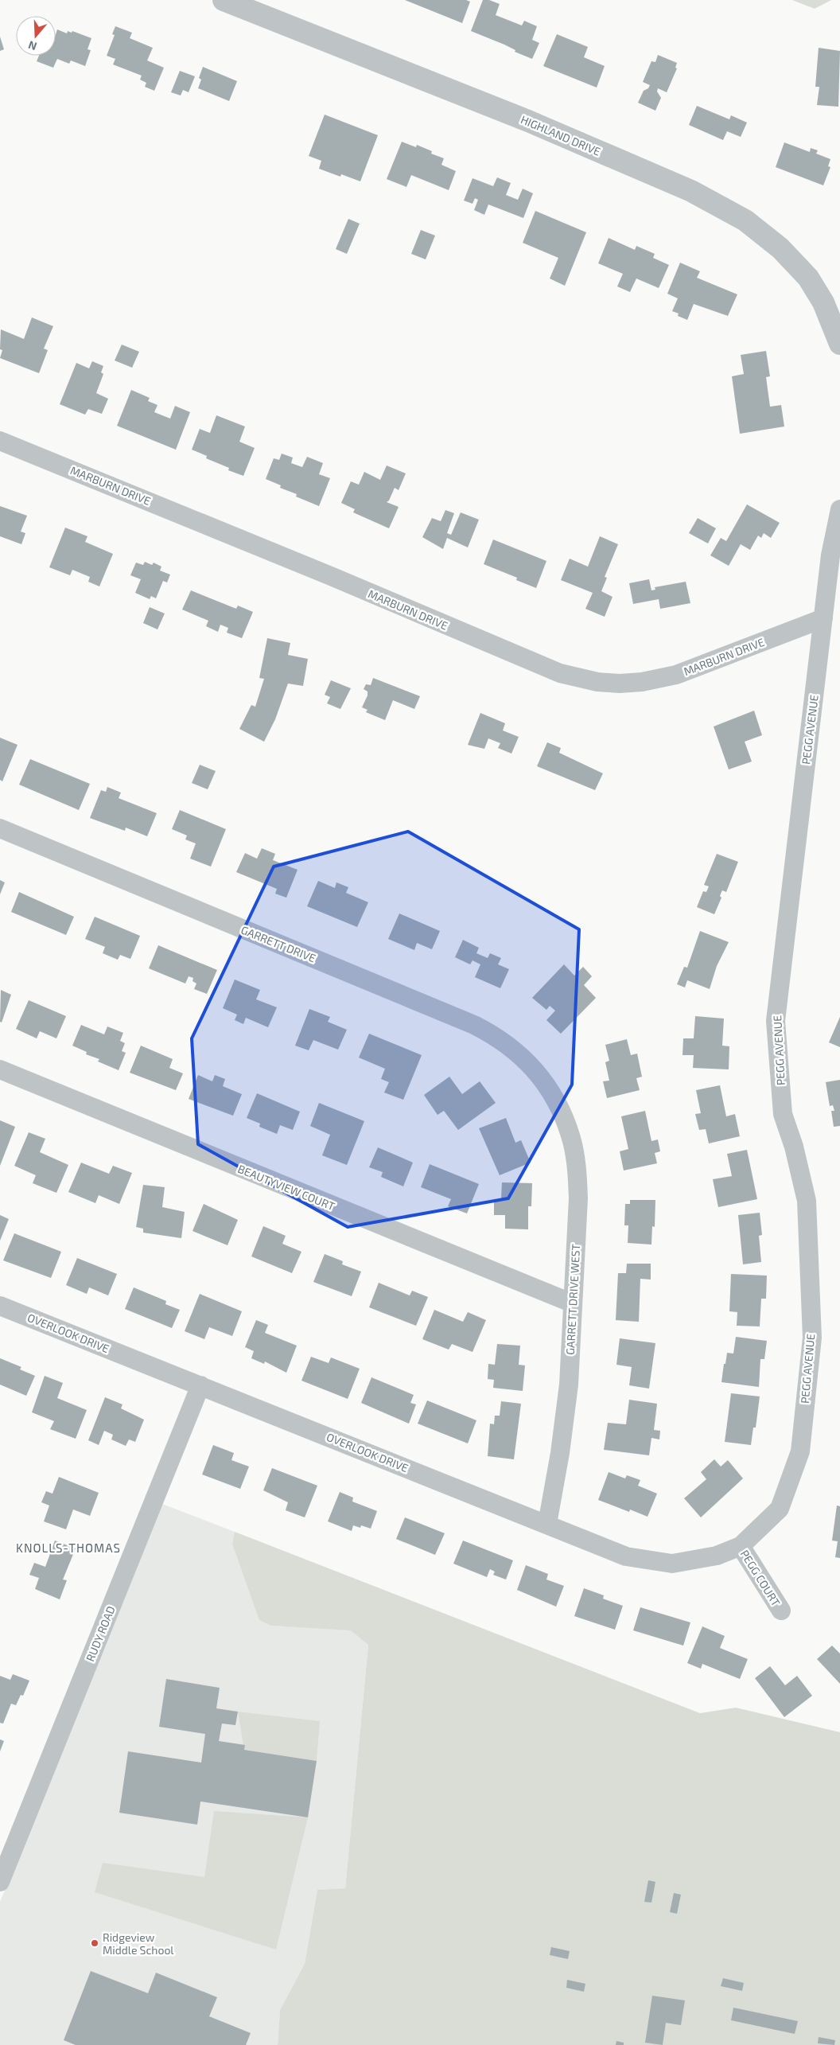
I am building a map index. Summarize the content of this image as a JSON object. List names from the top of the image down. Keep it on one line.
{"streets":{"street":["HIGHLAND DRIVE","MARBURN DRIVE","PEGG AVENUE","GARRETT DRIVE","BEAUTYVIEW COURT","GARRETT DRIVE WEST","OVERLOOK DRIVE","PEGG COURT","RUDY ROAD"]},"crossings":[["MARBURN DRIVE","PEGG AVENUE"],["PEGG AVENUE","OVERLOOK DRIVE"],["PEGG AVENUE","PEGG COURT"],["GARRETT DRIVE","GARRETT DRIVE WEST"],["BEAUTYVIEW COURT","GARRETT DRIVE WEST"],["GARRETT DRIVE WEST","OVERLOOK DRIVE"],["OVERLOOK DRIVE","PEGG COURT"],["OVERLOOK DRIVE","RUDY ROAD"]],"districts":["KNOLLS-THOMAS"],"places":["Ridgeview Middle School"],"north":"bottom"}
